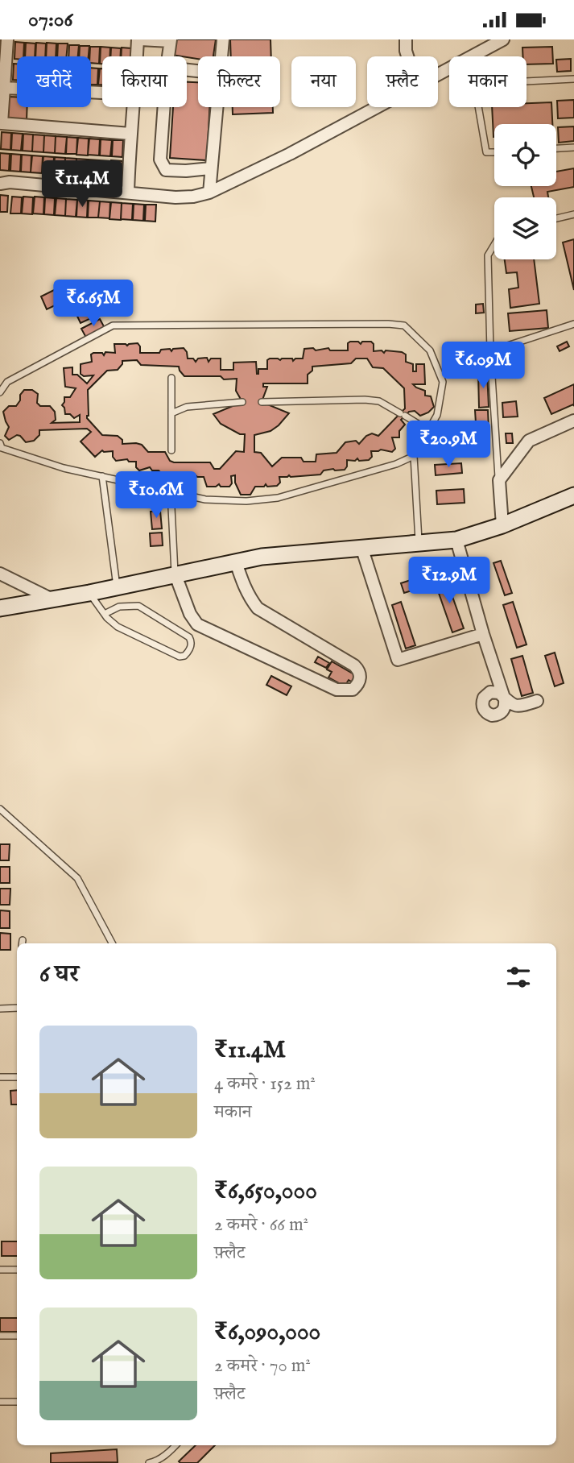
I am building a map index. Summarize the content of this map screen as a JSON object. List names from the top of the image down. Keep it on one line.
{"page":{"status":"07:06","chip":["खरीदें","किराया","फ़िल्टर","नया","फ़्लैट","मकान"],"price":["₹11.4M","₹6.65M","₹6.09M","₹20.9M","₹10.6M","₹12.9M"],"heading":"6 घर","list":[{"name":"₹11.4M","note":"4 कमरे · 152 m² · मकान"},{"name":"₹6,650,000","note":"2 कमरे · 66 m² · फ़्लैट"},{"name":"₹6,090,000","note":"2 कमरे · 70 m² · फ़्लैट"}]}}
